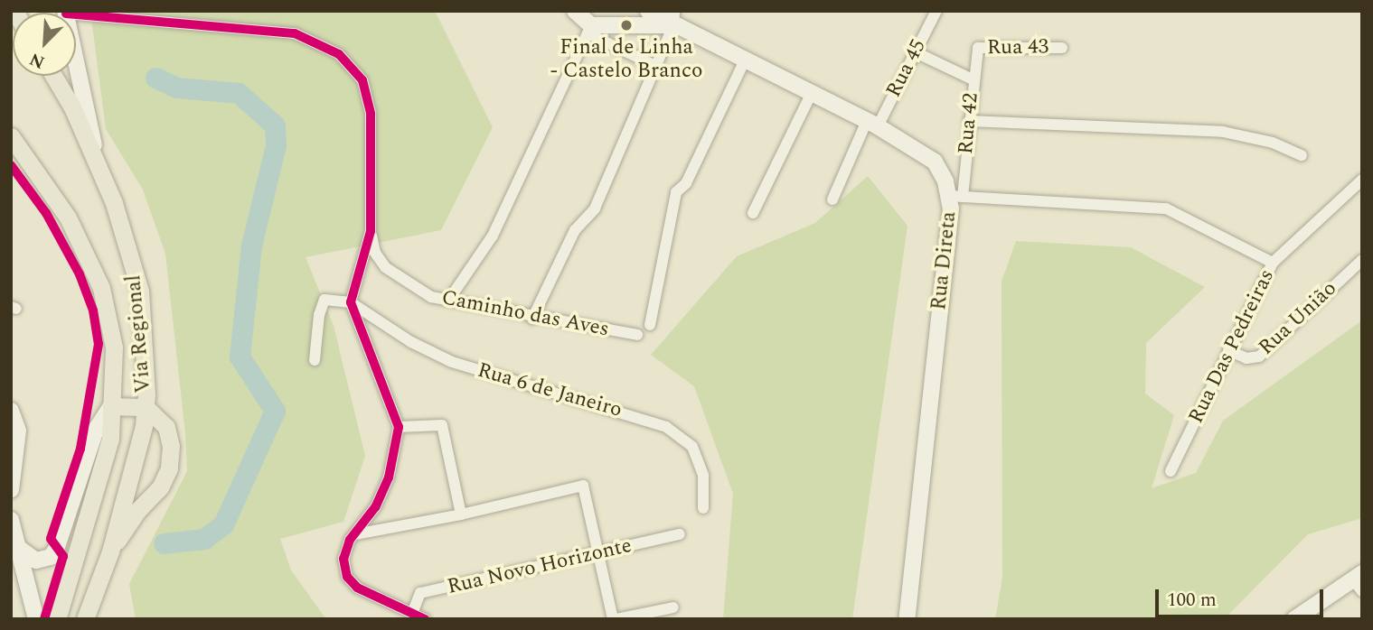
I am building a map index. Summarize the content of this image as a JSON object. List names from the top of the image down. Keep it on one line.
{"streets":{"main road":["Via Regional"],"street":["Rua 43","Rua 45","Rua 42","Rua Direta","Caminho das Aves","Rua União","Rua Das Pedreiras","Rua 6 de Janeiro","Rua Novo Horizonte"]},"crossings":[["Rua 43","Rua 42"],["Rua 45","Rua Direta"],["Rua 42","Rua Direta"],["Rua União","Rua Das Pedreiras"]],"places":["Final de Linha - Castelo Branco"],"scale_bar":"100 m","north":"bottom left"}
